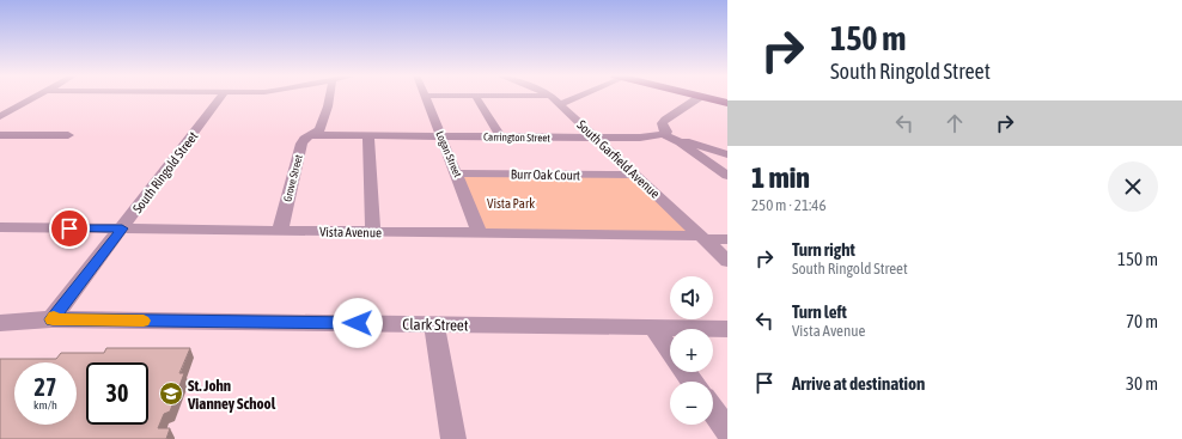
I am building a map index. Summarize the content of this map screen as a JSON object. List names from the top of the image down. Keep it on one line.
{"streets":{"street":["Carrington Street","Logan Street","South Garfield Avenue","South Ringold Street","Burr Oak Court","Grove Street","Vista Avenue","Clark Street"]},"crossings":[["Carrington Street","Logan Street"],["Carrington Street","South Garfield Avenue"],["Carrington Street","Grove Street"],["Logan Street","Burr Oak Court"],["Logan Street","Vista Avenue"],["South Garfield Avenue","Burr Oak Court"],["South Garfield Avenue","Vista Avenue"],["South Ringold Street","Vista Avenue"],["South Ringold Street","Clark Street"],["Grove Street","Vista Avenue"]],"parks":["Vista Park"],"places":{"school or university":["St. John Vianney School"]},"page":{"turn":["150 m","South Ringold Street"],"heading":["1 min","250 m · 21:46"],"list":[{"name":"Turn right","note":"South Ringold Street","value":"150 m"},{"name":"Turn left","note":"Vista Avenue","value":"70 m"},{"name":"Arrive at destination","value":"30 m"}],"map_buttons":["+","−"],"speed":"27 km/h","limit":"30"}}
